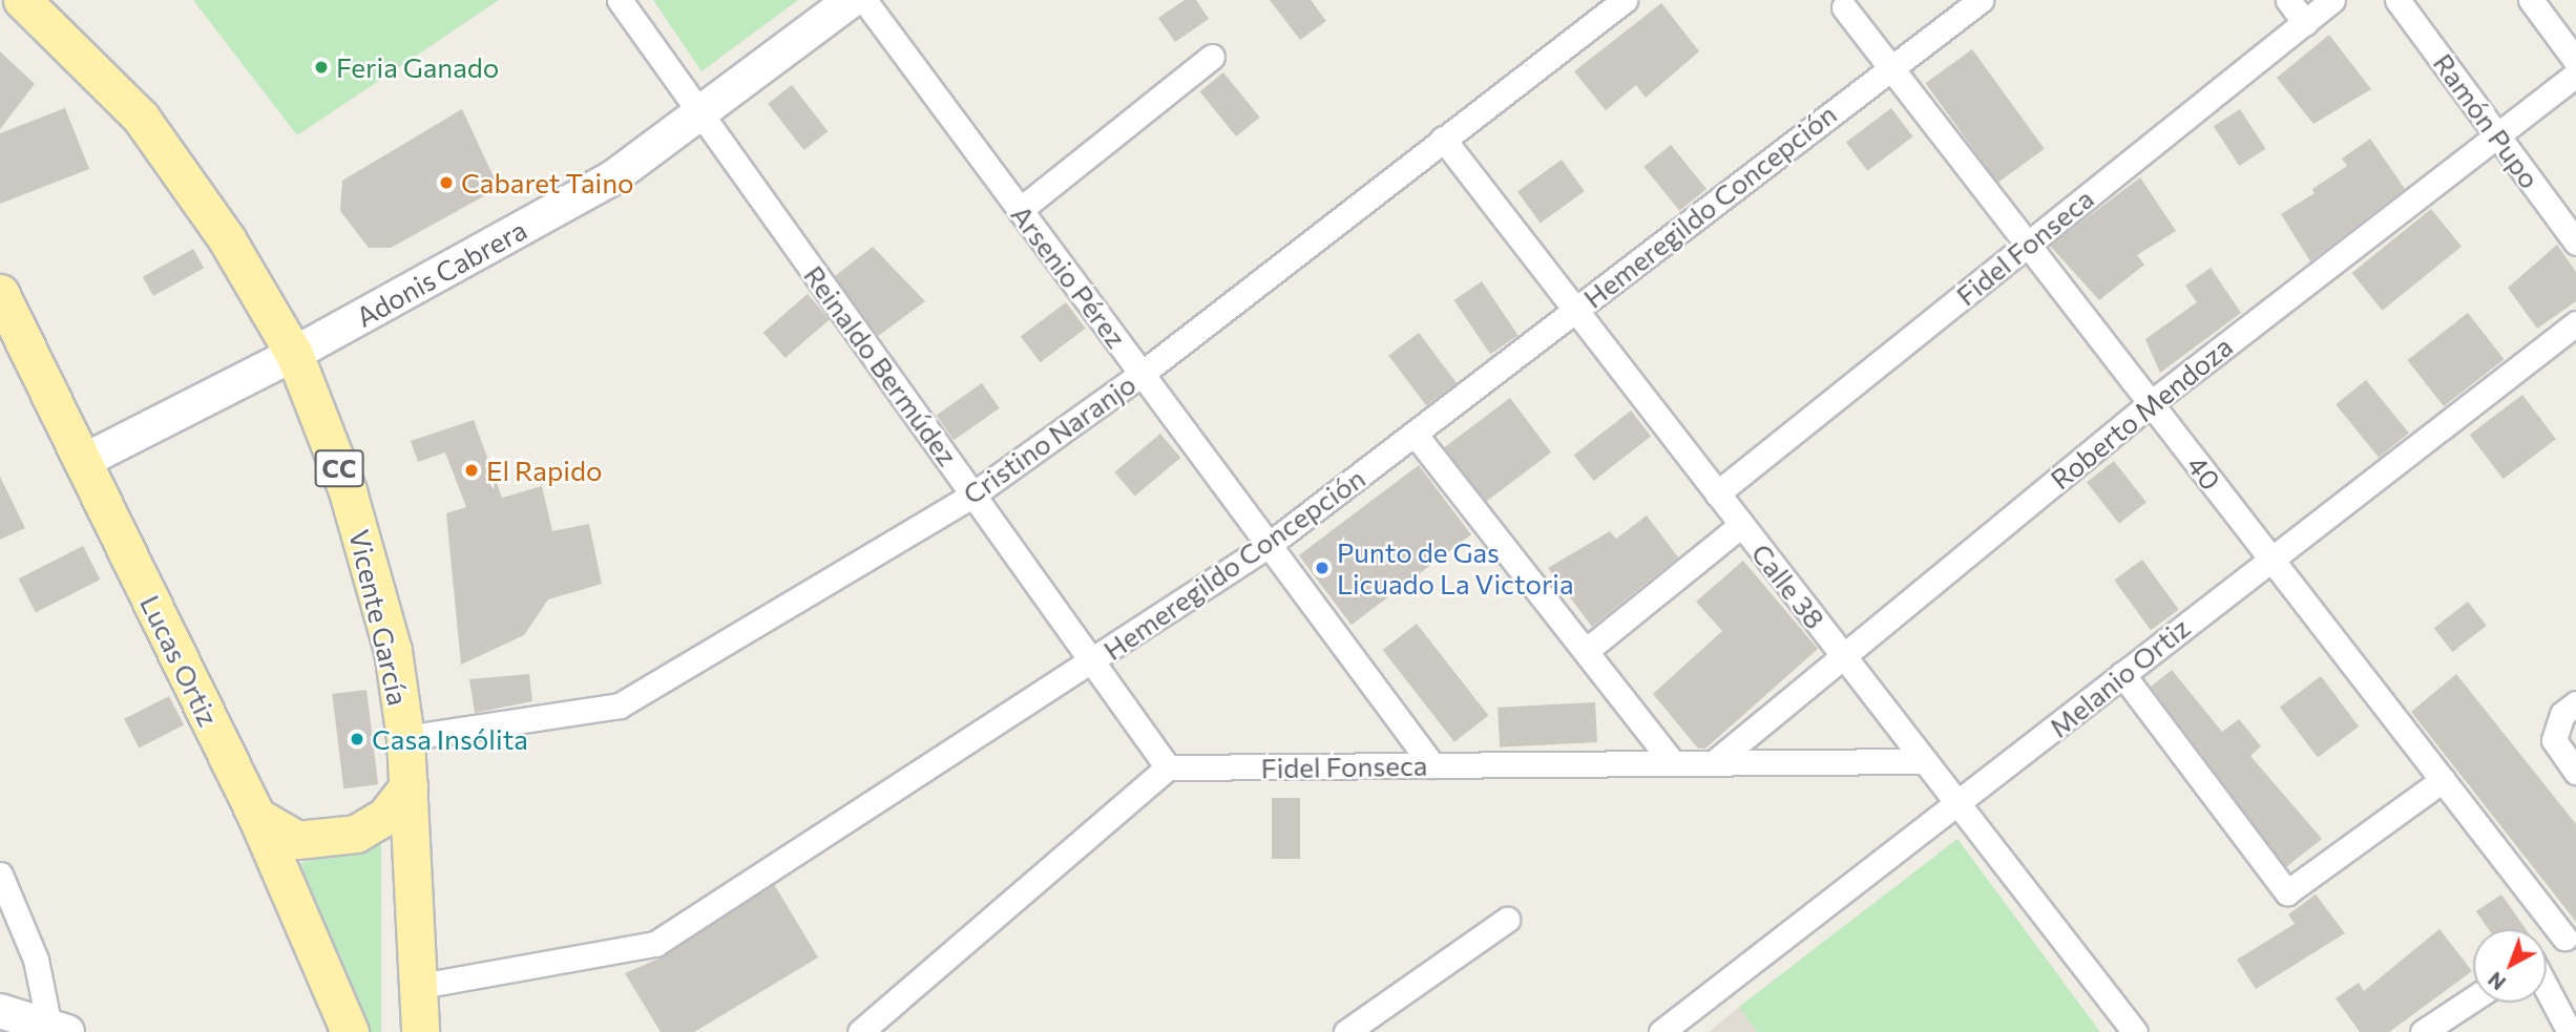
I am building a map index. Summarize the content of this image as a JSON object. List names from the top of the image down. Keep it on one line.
{"streets":{"main road":["CC","Vicente García","Lucas Ortiz"],"street":["Ramón Pupo","Hemeregildo Concepción","Fidel Fonseca","Adonis Cabrera","Arsenio Pérez","Reinaldo Bermúdez","Roberto Mendoza","Cristino Naranjo","40","Calle 38","Melanio Ortiz"]},"crossings":[["Ramón Pupo","Roberto Mendoza"],["Hemeregildo Concepción","Arsenio Pérez"],["Hemeregildo Concepción","Reinaldo Bermúdez"],["Hemeregildo Concepción","40"],["Hemeregildo Concepción","Calle 38"],["Hemeregildo Concepción","Vicente García"],["Fidel Fonseca","Arsenio Pérez"],["Fidel Fonseca","Reinaldo Bermúdez"],["Fidel Fonseca","Roberto Mendoza"],["Fidel Fonseca","40"],["Fidel Fonseca","Calle 38"],["Adonis Cabrera","Reinaldo Bermúdez"],["Adonis Cabrera","Vicente García"],["Adonis Cabrera","Lucas Ortiz"],["Arsenio Pérez","Cristino Naranjo"],["Reinaldo Bermúdez","Cristino Naranjo"],["Roberto Mendoza","40"],["Roberto Mendoza","Calle 38"],["Cristino Naranjo","Calle 38"],["Cristino Naranjo","Vicente García"],["40","Melanio Ortiz"],["Calle 38","Melanio Ortiz"]],"places":["Feria Ganado","Cabaret Taino","El Rapido","Punto de Gas Licuado La Victoria","Casa Insólita"],"north":"bottom left"}
